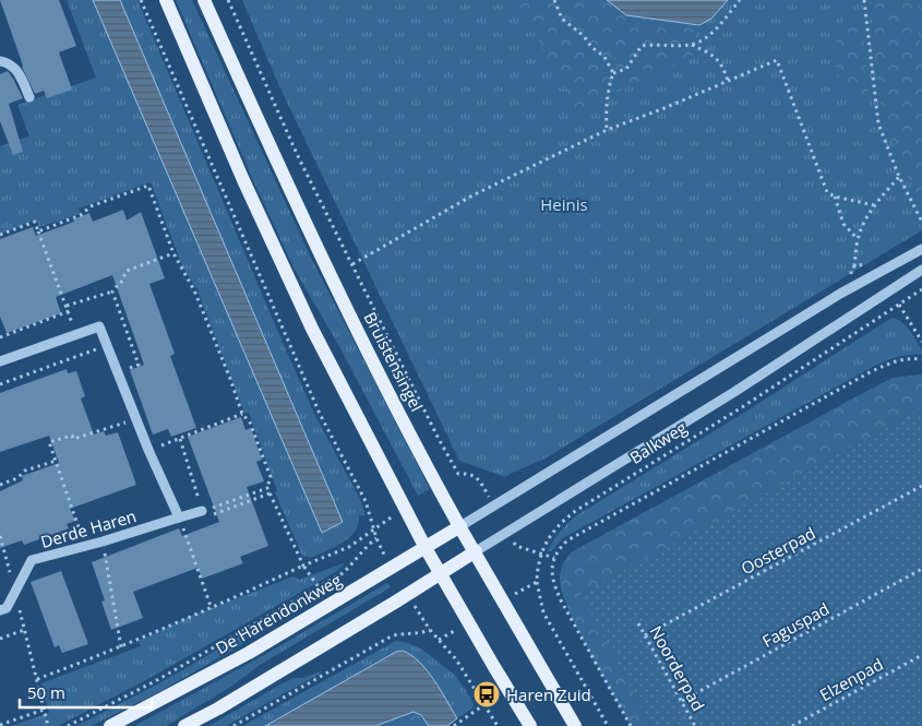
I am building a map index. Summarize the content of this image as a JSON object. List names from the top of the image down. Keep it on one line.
{"streets":{"main road":["Bruistensingel","De Harendonkweg"],"street":["Balkweg","Derde Haren"],"path":["Oosterpad","Faguspad","Noorderpad","Elzenpad"]},"crossings":[["Bruistensingel","Balkweg"],["Bruistensingel","De Harendonkweg"],["Balkweg","De Harendonkweg"],["Oosterpad","Noorderpad"],["Faguspad","Noorderpad"]],"parks":["Heinis"],"places":{"bus stop":["Haren Zuid"]},"scale_bar":"50 m"}
